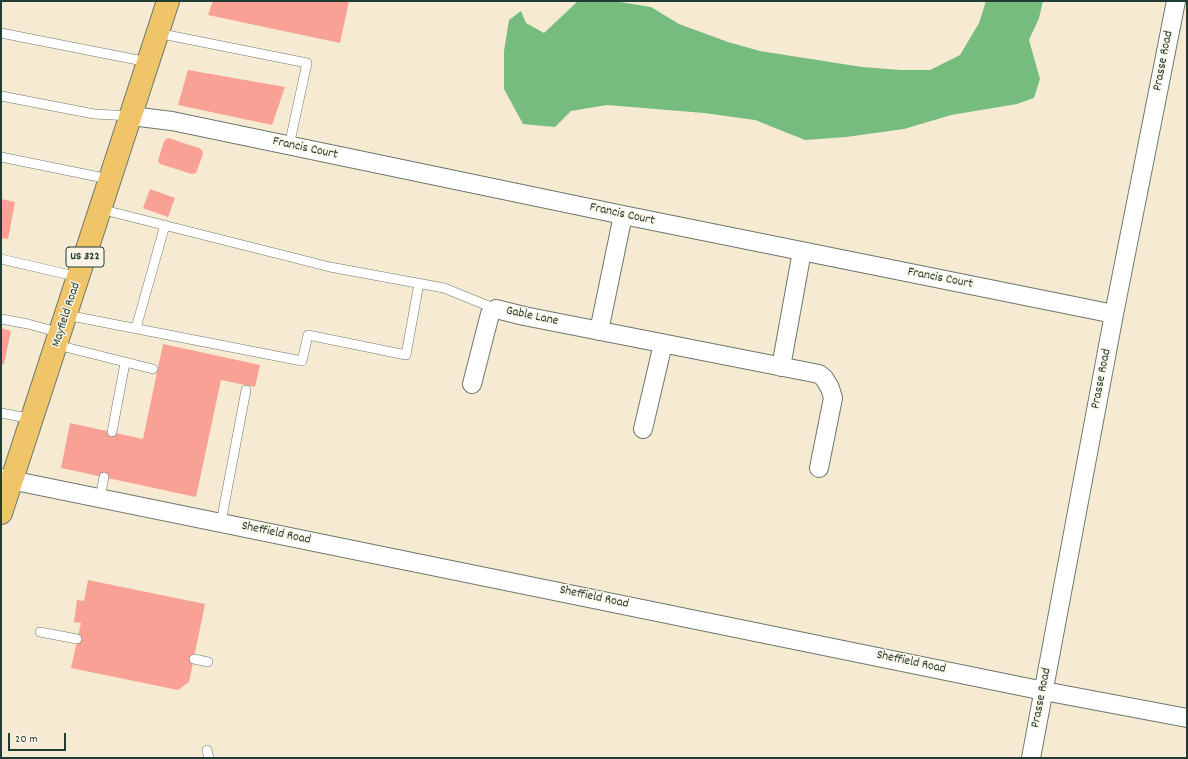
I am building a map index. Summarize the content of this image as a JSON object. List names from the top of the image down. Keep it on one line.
{"streets":{"main road":["US 322","Mayfield Road"],"street":["Prasse Road","Francis Court","Gable Lane","Sheffield Road"]},"crossings":[["Prasse Road","Francis Court"],["Prasse Road","Sheffield Road"],["Francis Court","Mayfield Road"],["Mayfield Road","Sheffield Road"]],"scale_bar":"20 m"}
